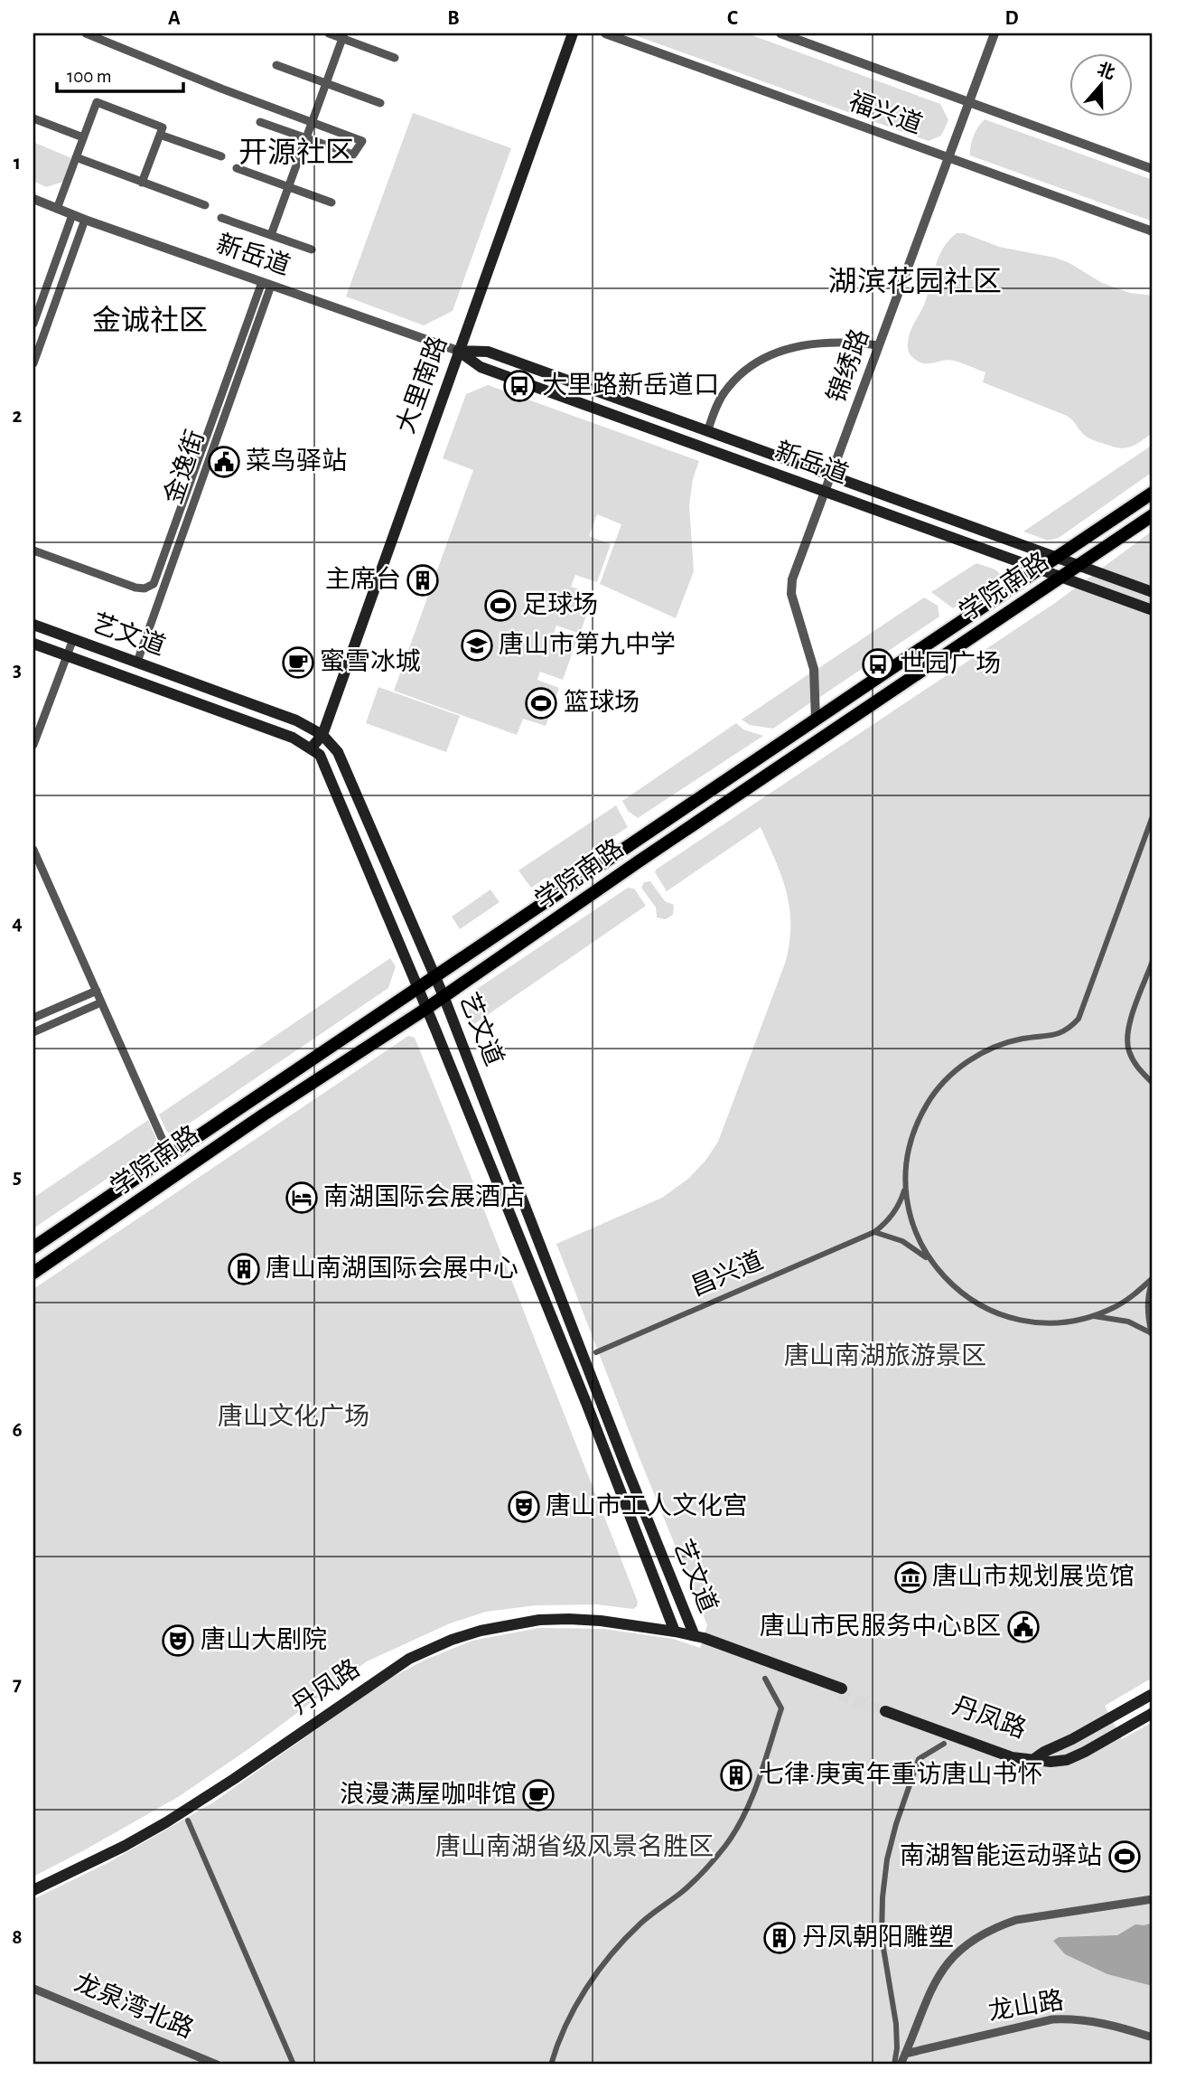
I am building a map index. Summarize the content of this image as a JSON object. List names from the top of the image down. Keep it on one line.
{"streets":{"main road":["新岳道","大里南路","学院南路","艺文道","丹凤路"],"street":["福兴道","锦绣路","金逸街","昌兴道","龙泉湾北路","龙山路"]},"crossings":[["福兴道","锦绣路"],["新岳道","锦绣路"],["新岳道","大里南路"],["新岳道","金逸街"],["新岳道","学院南路"],["锦绣路","学院南路"],["大里南路","艺文道"],["金逸街","艺文道"],["学院南路","艺文道"],["艺文道","丹凤路"]],"districts":["开源社区","湖滨花园社区","金诚社区"],"parks":["唐山南湖旅游景区","唐山文化广场","唐山南湖省级风景名胜区"],"places":{"bus stop":["大里路新岳道口","世园广场"],"public building":["菜鸟驿站","唐山市民服务中心B区"],"building":["主席台","唐山南湖国际会展中心","七律·庚寅年重访唐山书怀","丹凤朝阳雕塑"],"sports":["足球场","篮球场","南湖智能运动驿站"],"school or university":["唐山市第九中学"],"cafe":["蜜雪冰城","浪漫满屋咖啡馆"],"hotel":["南湖国际会展酒店"],"theatre":["唐山市工人文化宫","唐山大剧院"],"museum":["唐山市规划展览馆"]},"scale_bar":"100 m","north":"top","grid":{"columns":["A","B","C","D"],"rows":["1","2","3","4","5","6","7","8"]}}
